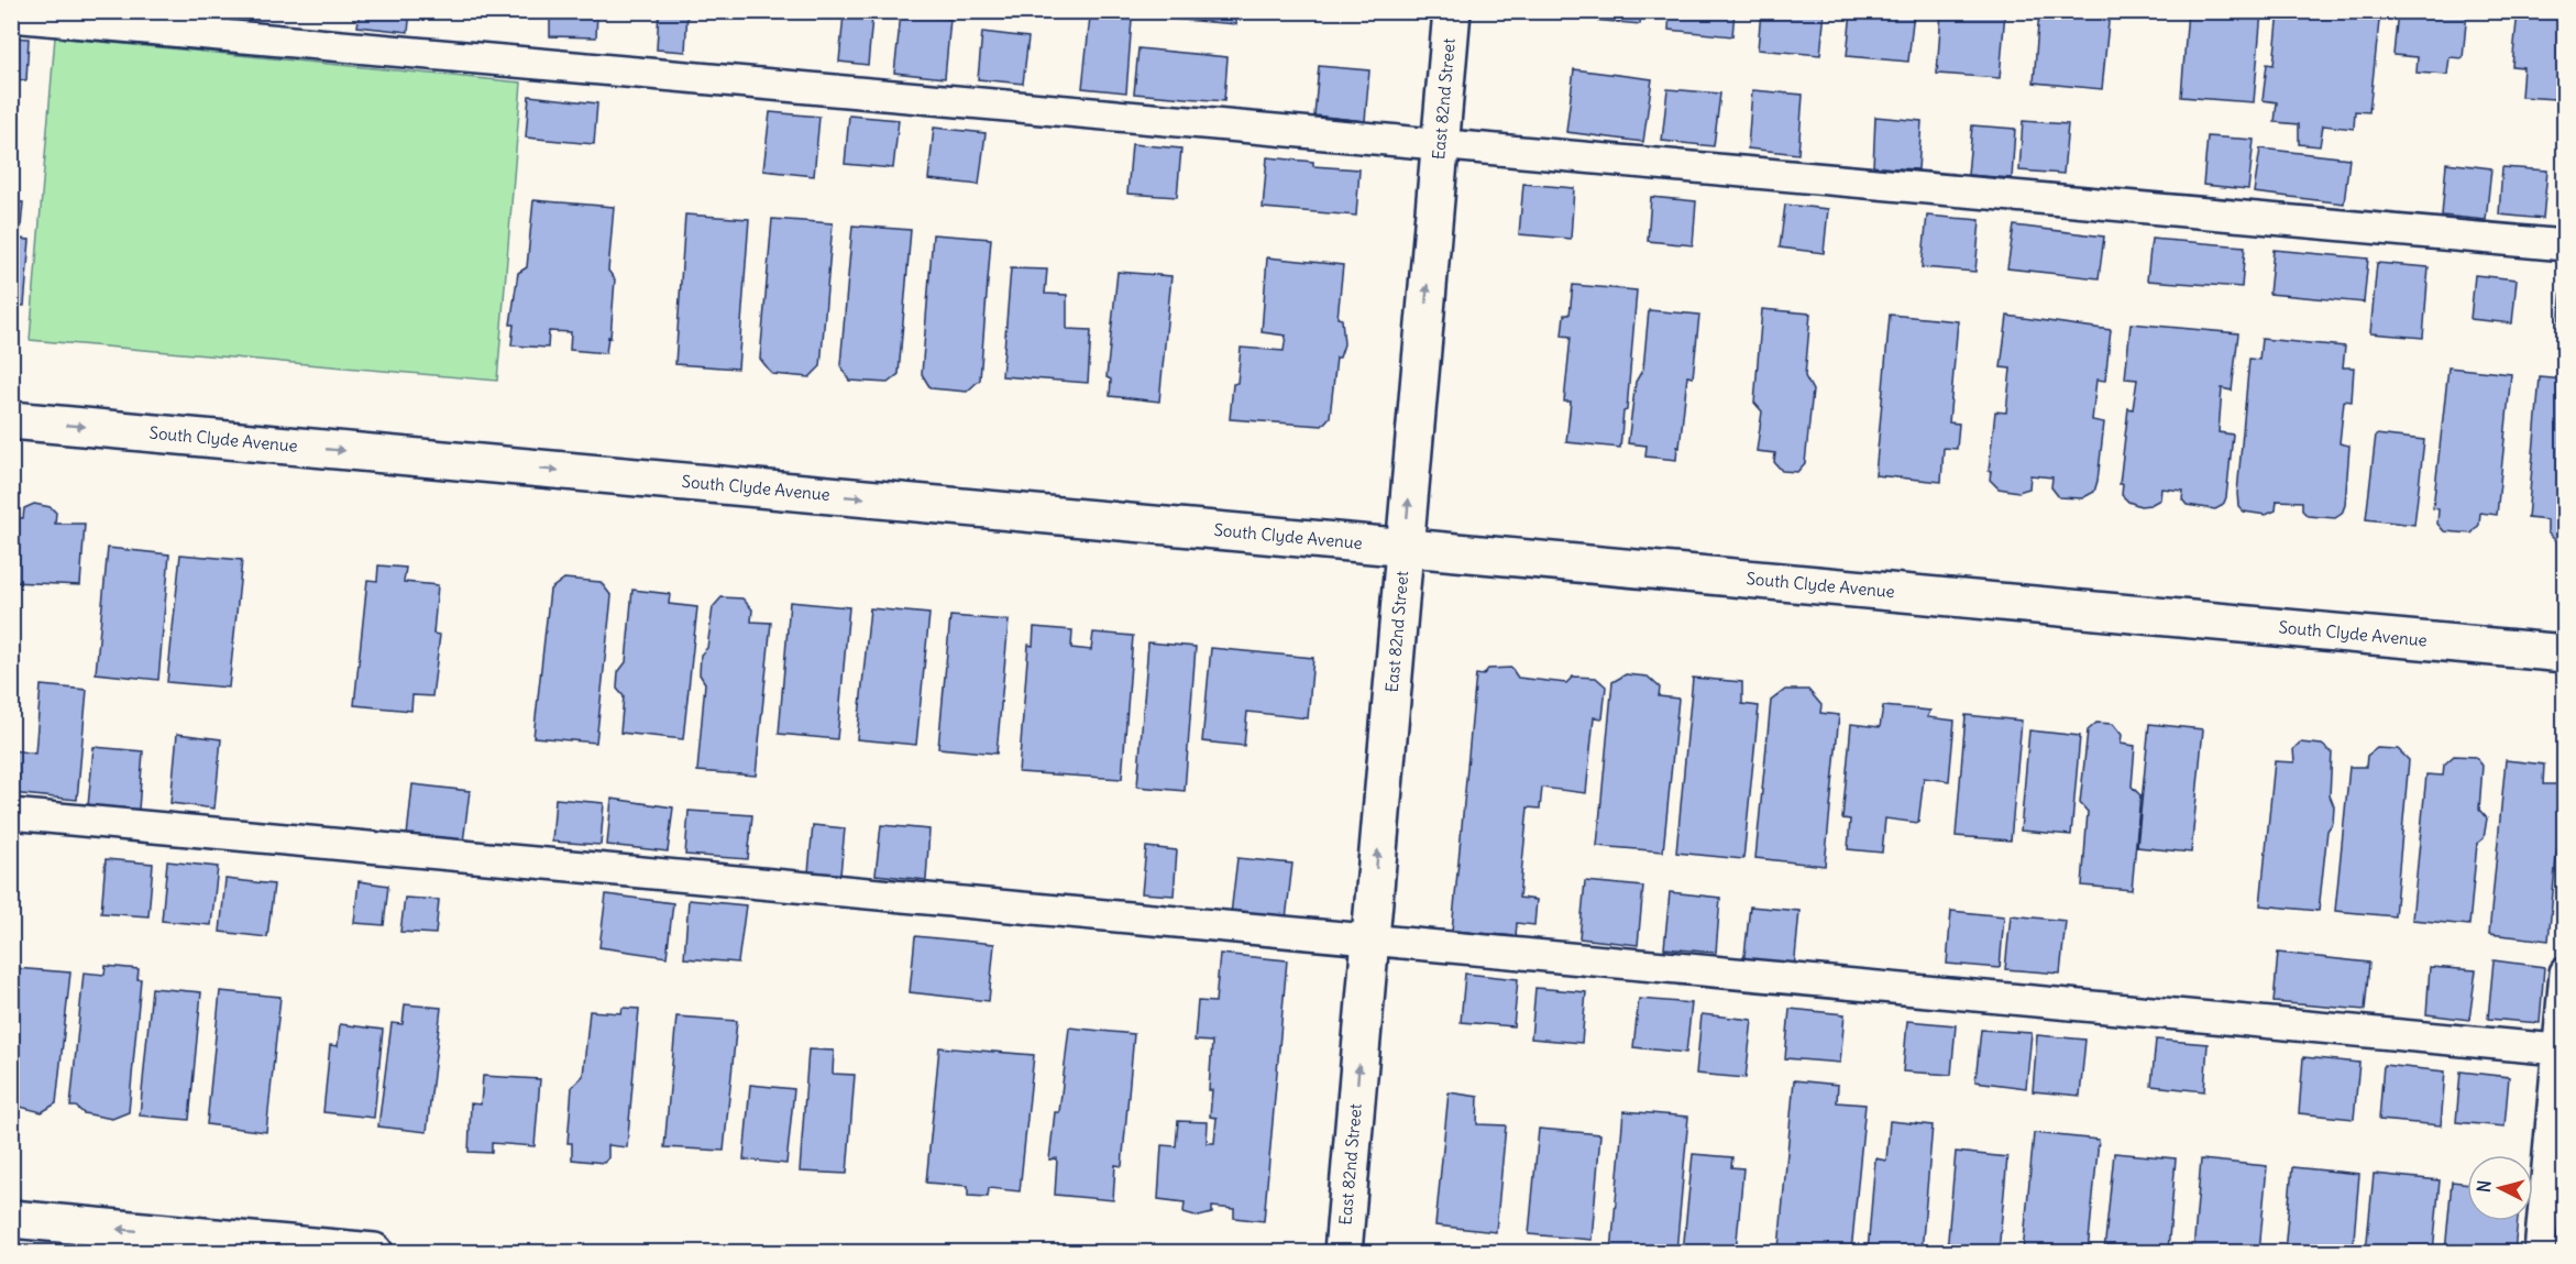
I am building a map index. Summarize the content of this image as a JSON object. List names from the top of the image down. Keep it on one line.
{"streets":{"street":["East 82nd Street","South Clyde Avenue"]},"crossings":[["East 82nd Street","South Clyde Avenue"]],"one_way":["East 82nd Street","South Clyde Avenue"],"north":"left"}
